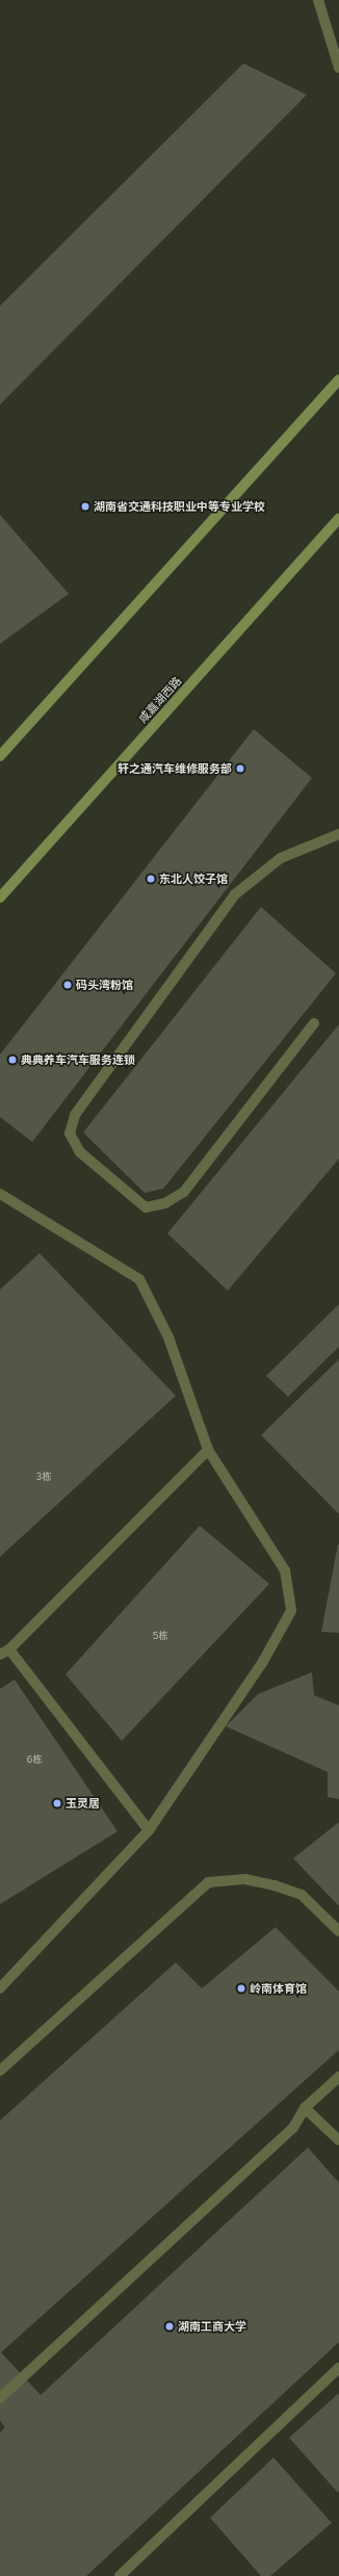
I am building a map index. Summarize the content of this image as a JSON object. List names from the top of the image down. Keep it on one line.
{"streets":{"main road":["咸嘉湖西路"]},"places":["湖南省交通科技职业中等专业学校","轩之通汽车维修服务部","东北人饺子馆","码头湾粉馆","典典养车汽车服务连锁","玉灵居","岭南体育馆","湖南工商大学"],"house_numbers":["3栋","5栋","6栋"]}
